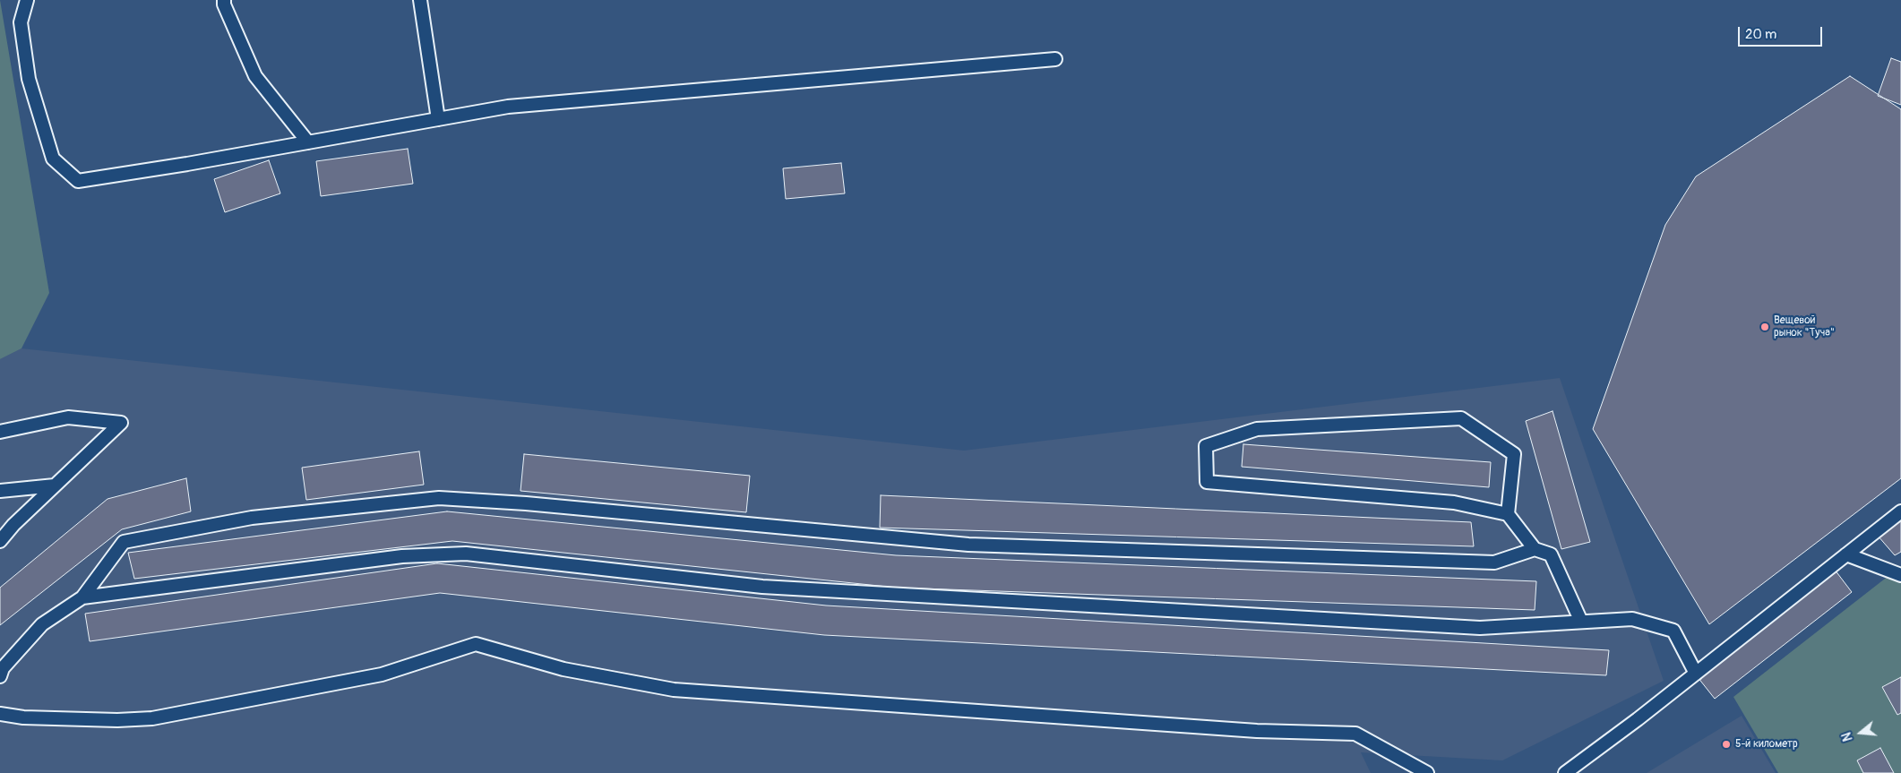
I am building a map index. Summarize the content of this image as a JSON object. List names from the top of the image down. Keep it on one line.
{"places":["Вещевой рынок \"Туча\"","5-й километр"],"scale_bar":"20 m","north":"left"}
